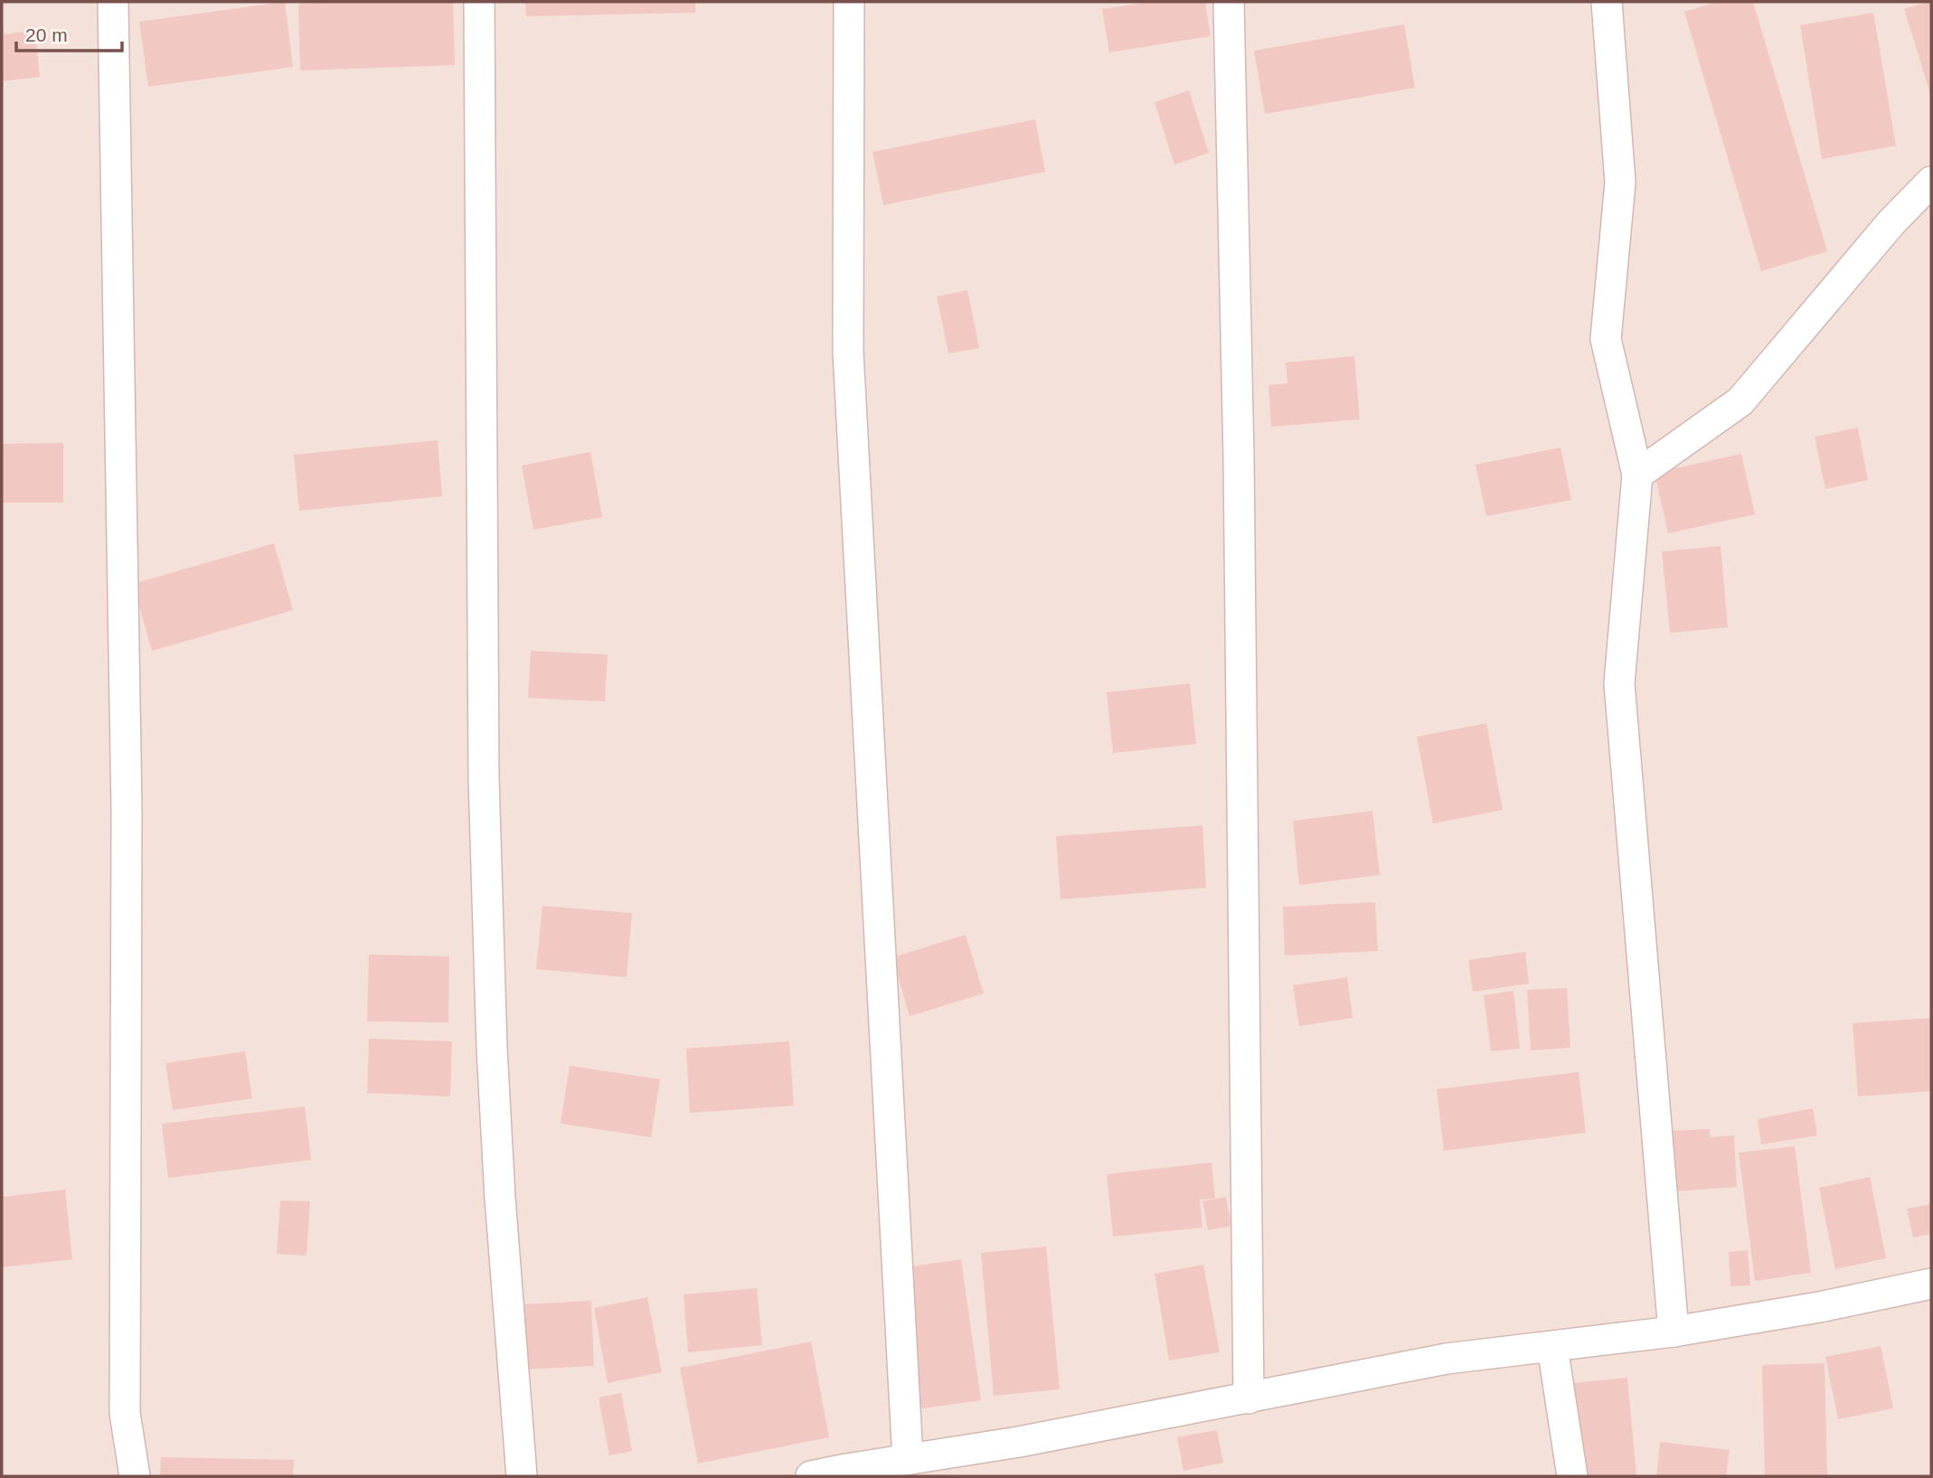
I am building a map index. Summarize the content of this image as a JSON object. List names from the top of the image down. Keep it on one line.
{"scale_bar":"20 m"}
